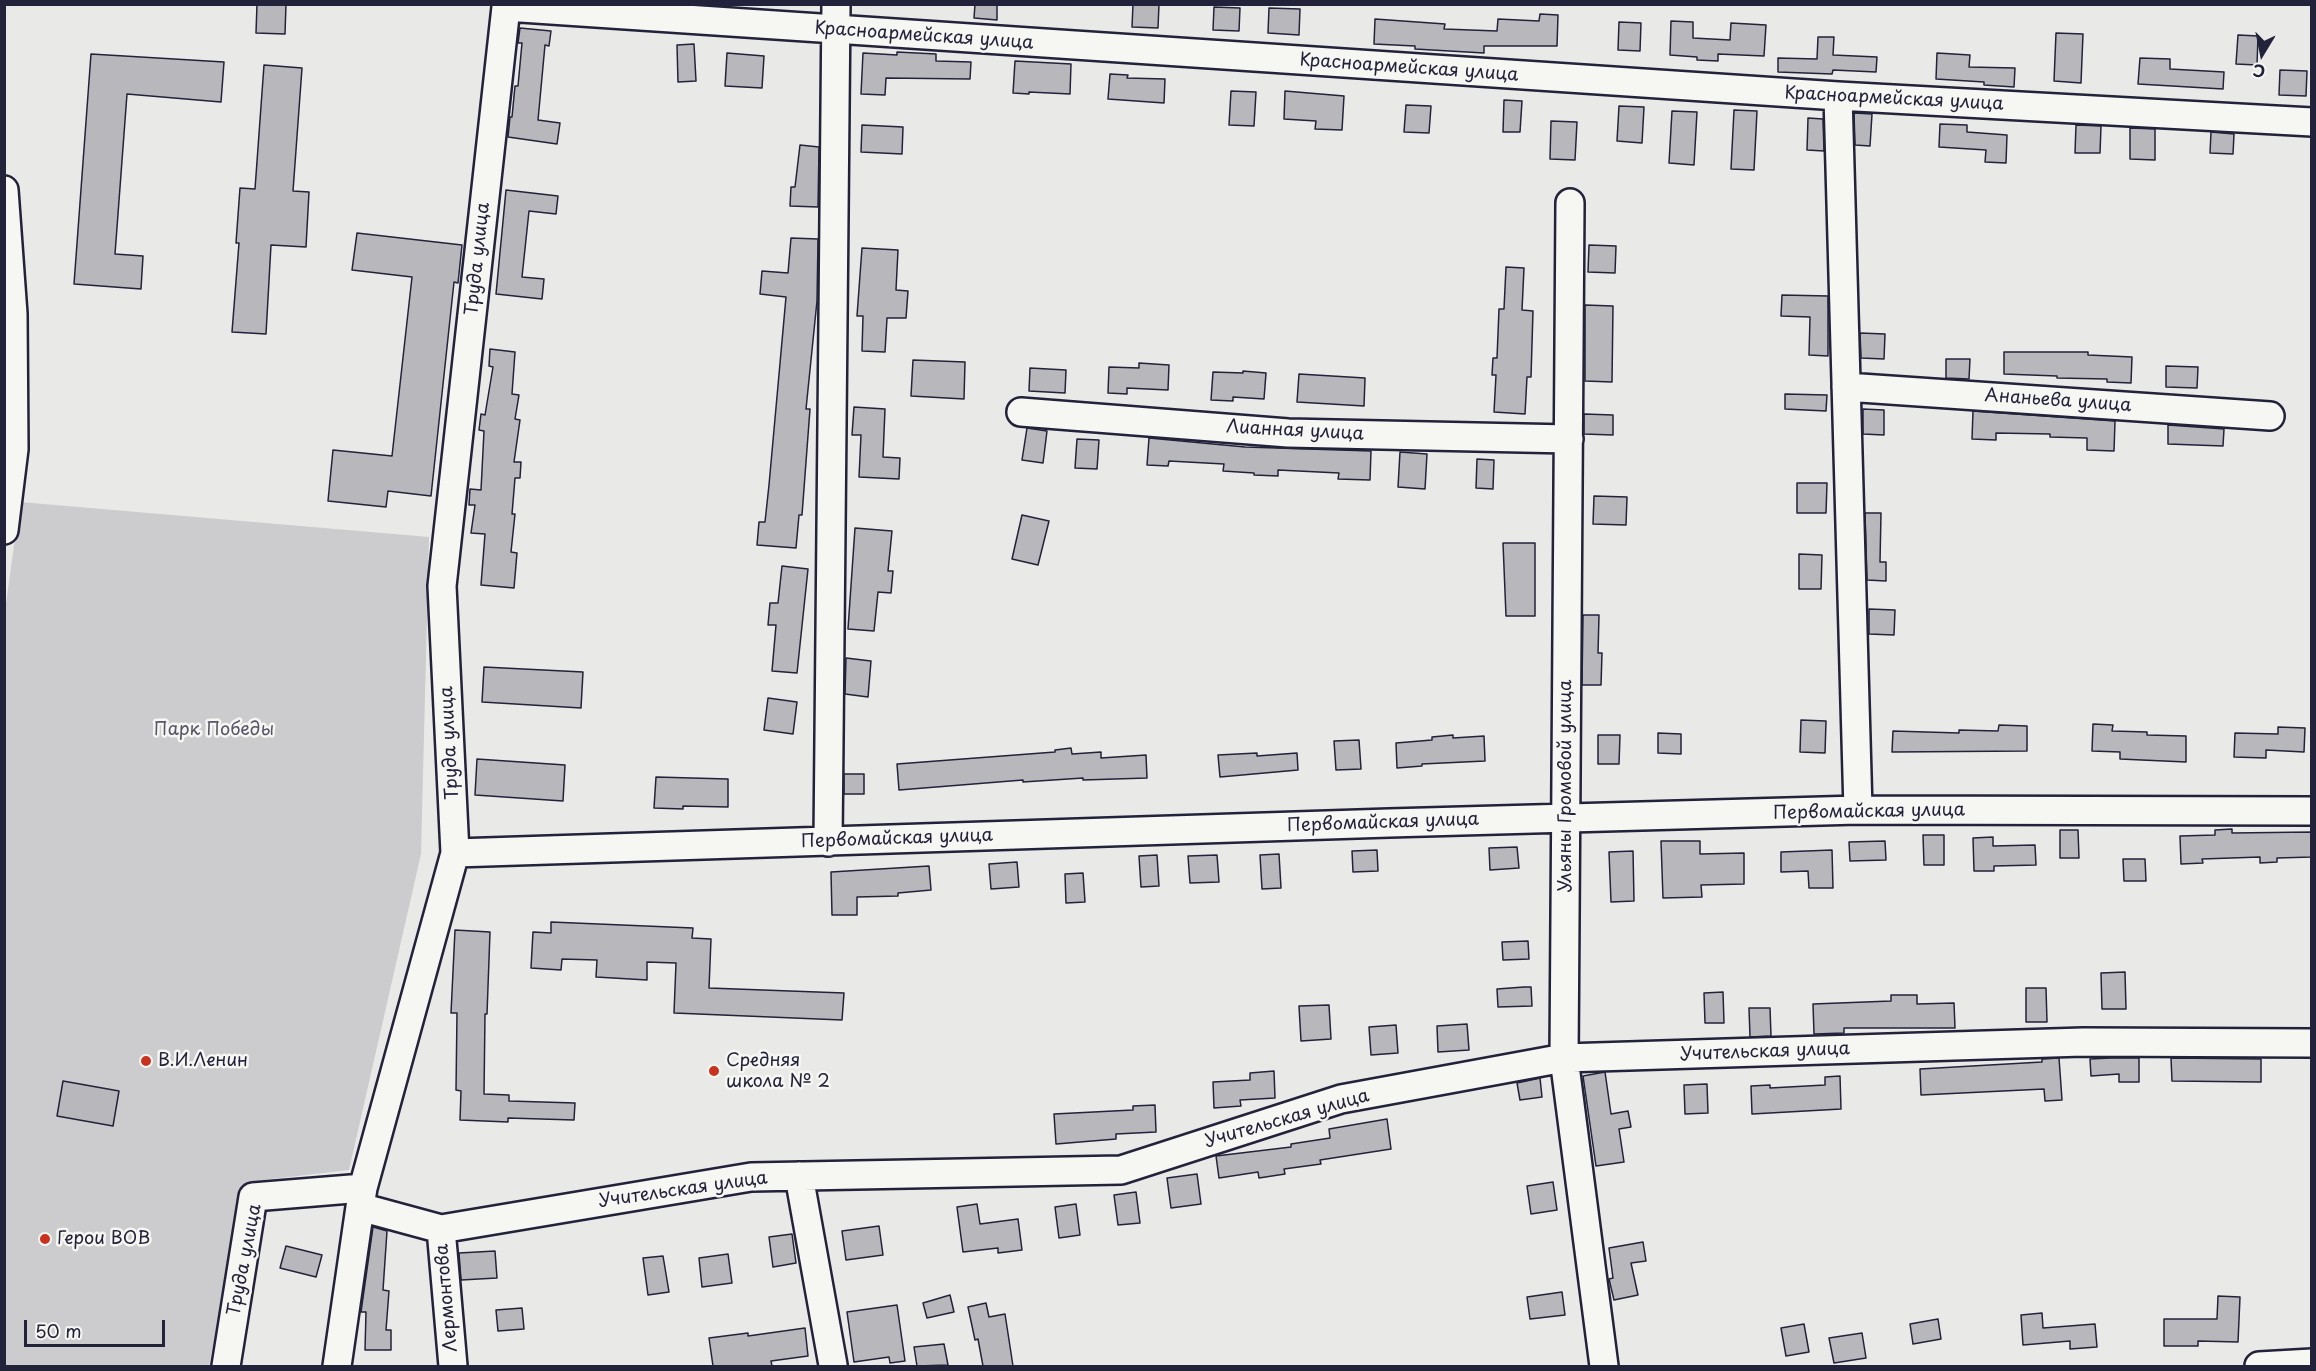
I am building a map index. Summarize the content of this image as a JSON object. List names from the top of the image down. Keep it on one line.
{"streets":{"street":["Красноармейская улица","Труда улица","Ананьева улица","Лианная улица","Ульяны Громовой улица","Первомайская улица","Учительская улица","Лермонтова"]},"crossings":[["Красноармейская улица","Труда улица"],["Труда улица","Первомайская улица"],["Труда улица","Учительская улица"],["Лианная улица","Ульяны Громовой улица"],["Ульяны Громовой улица","Первомайская улица"],["Ульяны Громовой улица","Учительская улица"],["Учительская улица","Лермонтова"]],"parks":["Парк Победы"],"places":["В.И.Ленин","Средняя школа № 2","Герои ВОВ"],"scale_bar":"50 m","north":"bottom"}
